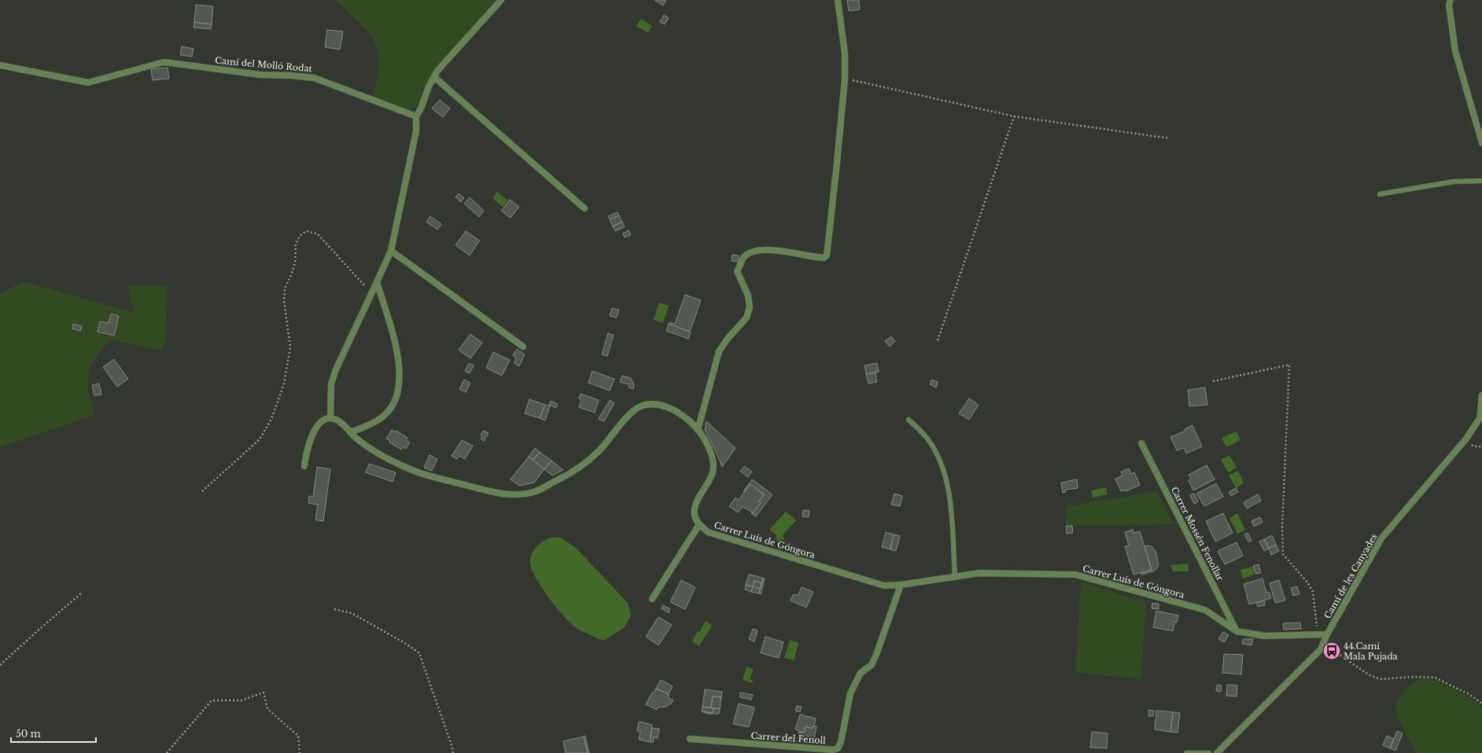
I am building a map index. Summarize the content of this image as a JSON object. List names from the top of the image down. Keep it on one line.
{"streets":{"street":["Camí del Molló Rodat","Carrer Mossén Fenollar","Carrer Luis de Góngora","Camí de les Canyades","Carrer del Fenoll"]},"crossings":[["Carrer Mossén Fenollar","Carrer Luis de Góngora"],["Carrer Luis de Góngora","Camí de les Canyades"],["Carrer Luis de Góngora","Carrer del Fenoll"]],"places":{"bus stop":["44.Camí Mala Pujada"]},"scale_bar":"50 m"}
